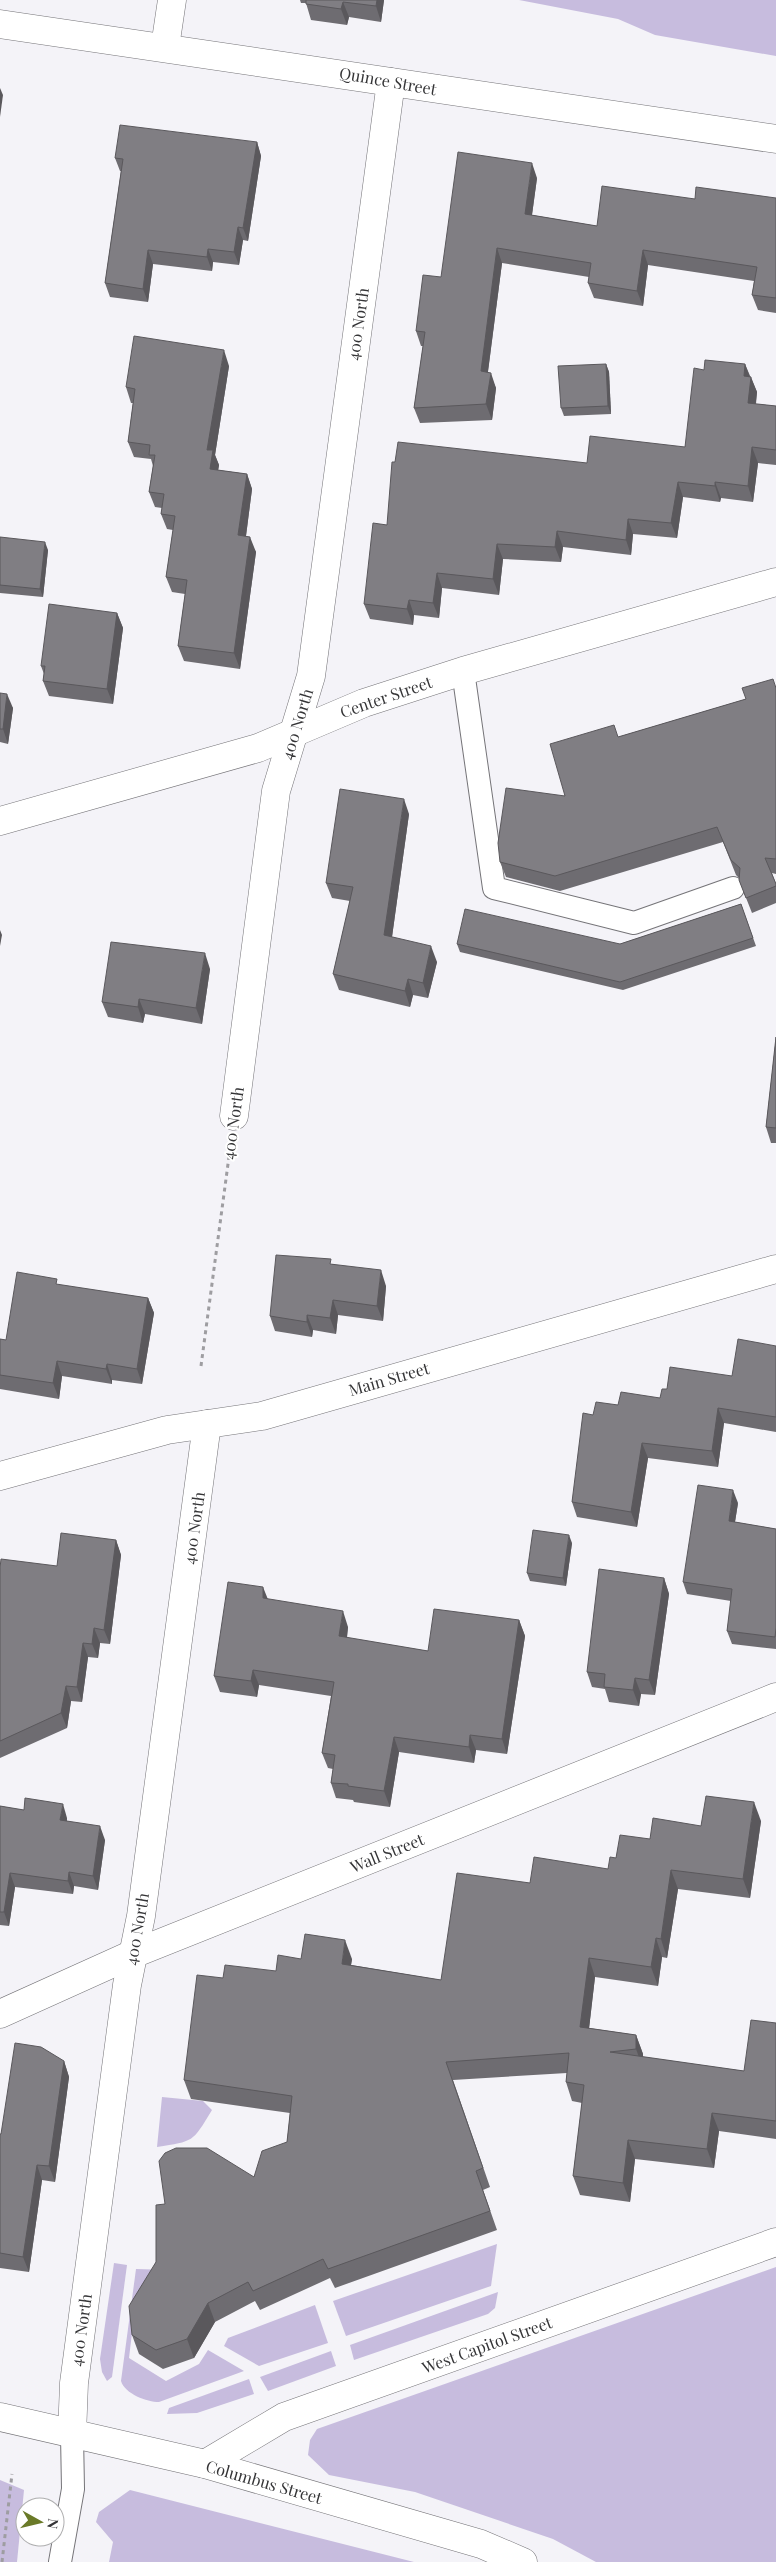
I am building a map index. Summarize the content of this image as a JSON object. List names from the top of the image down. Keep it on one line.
{"streets":{"street":["Quince Street","400 North","Center Street","Main Street","Wall Street","West Capitol Street","Columbus Street"]},"crossings":[["Quince Street","400 North"],["400 North","Center Street"],["400 North","Main Street"],["400 North","Wall Street"],["400 North","Columbus Street"],["West Capitol Street","Columbus Street"]],"north":"right"}
